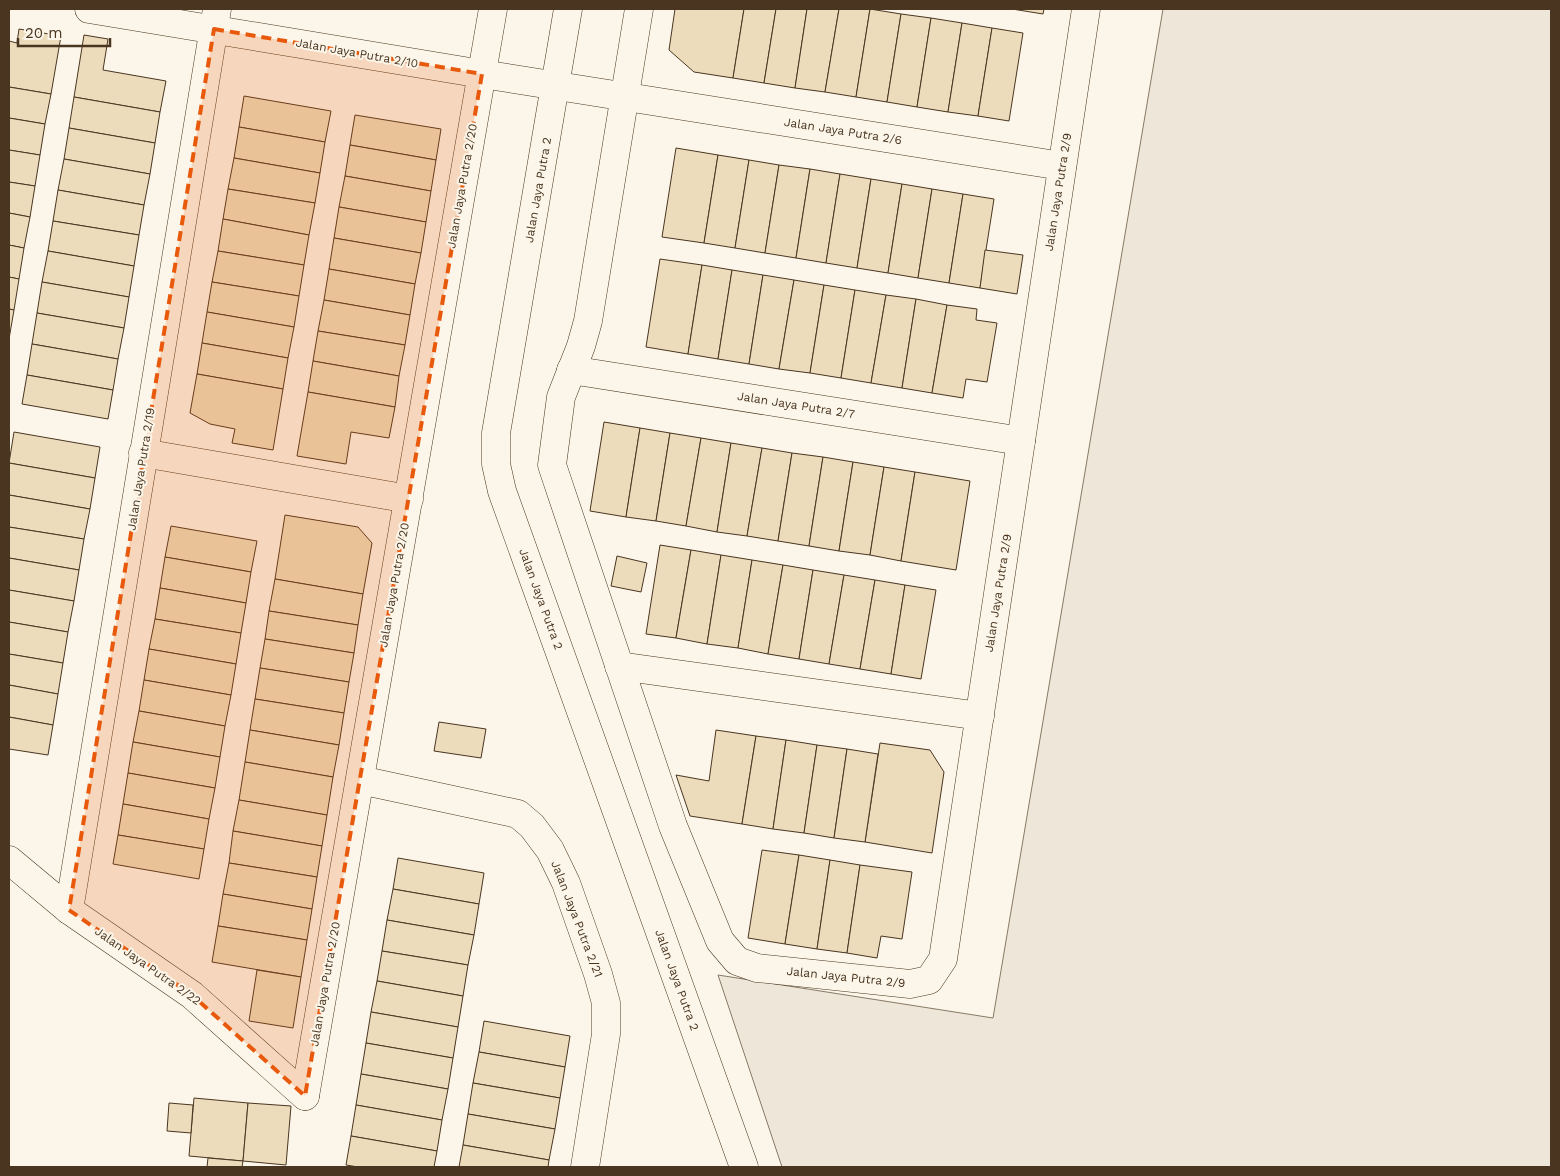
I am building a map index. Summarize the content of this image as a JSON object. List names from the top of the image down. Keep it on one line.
{"streets":{"street":["Jalan Jaya Putra 2/10","Jalan Jaya Putra 2/6","Jalan Jaya Putra 2/20","Jalan Jaya Putra 2","Jalan Jaya Putra 2/9","Jalan Jaya Putra 2/7","Jalan Jaya Putra 2/19","Jalan Jaya Putra 2/21","Jalan Jaya Putra 2/22"]},"crossings":[["Jalan Jaya Putra 2/10","Jalan Jaya Putra 2/6"],["Jalan Jaya Putra 2/10","Jalan Jaya Putra 2/20"],["Jalan Jaya Putra 2/10","Jalan Jaya Putra 2"],["Jalan Jaya Putra 2/10","Jalan Jaya Putra 2/19"],["Jalan Jaya Putra 2/6","Jalan Jaya Putra 2/9"],["Jalan Jaya Putra 2/20","Jalan Jaya Putra 2/21"],["Jalan Jaya Putra 2/20","Jalan Jaya Putra 2/22"],["Jalan Jaya Putra 2/9","Jalan Jaya Putra 2/7"],["Jalan Jaya Putra 2/19","Jalan Jaya Putra 2/22"]],"scale_bar":"20 m"}
